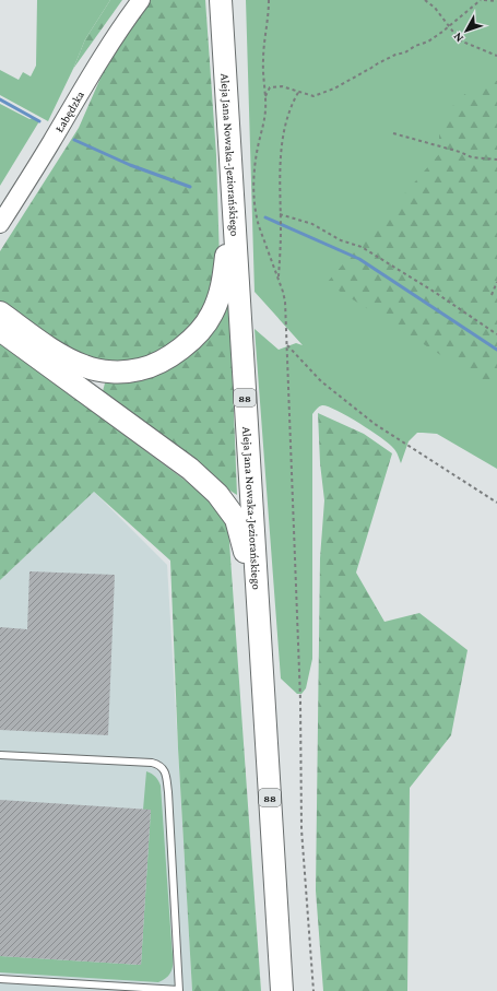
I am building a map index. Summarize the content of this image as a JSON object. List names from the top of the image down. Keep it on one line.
{"streets":{"main road":["Aleja Jana Nowaka-Jeziorańskiego","88"],"street":["Łabędzka"]},"north":"bottom left"}
